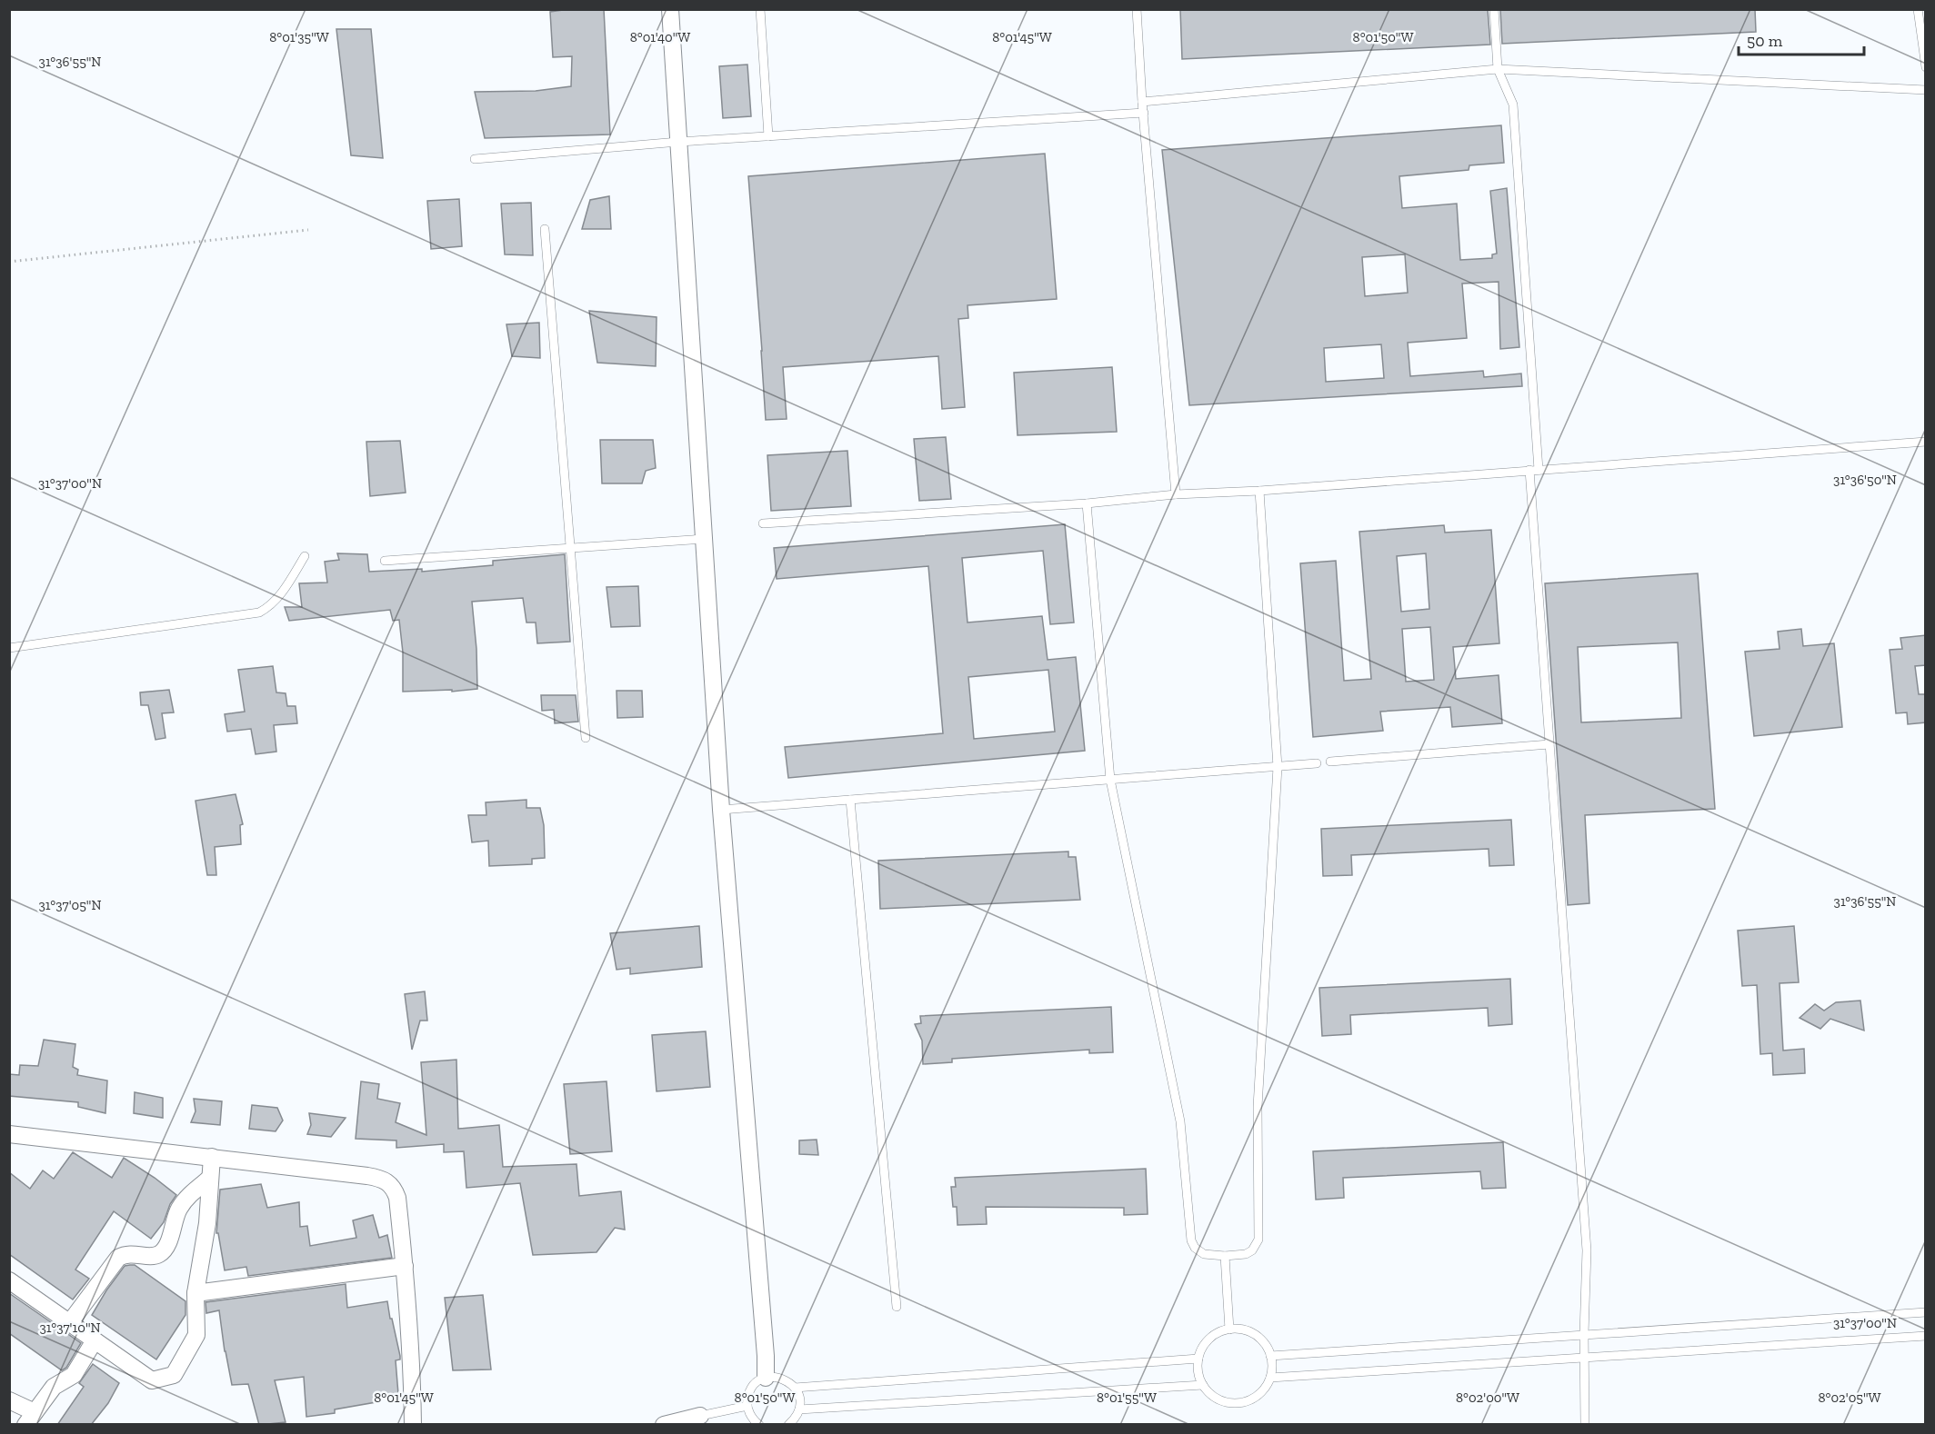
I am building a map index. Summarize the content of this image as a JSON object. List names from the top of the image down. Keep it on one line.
{"scale_bar":"50 m","coordinates":["8°01'35\"W","8°01'40\"W","8°01'45\"W","8°01'50\"W","31°36'55\"N","31°36'50\"N","31°37'00\"N","31°37'05\"N","31°37'10\"N","8°01'55\"W","8°02'00\"W","8°02'05\"W"]}
